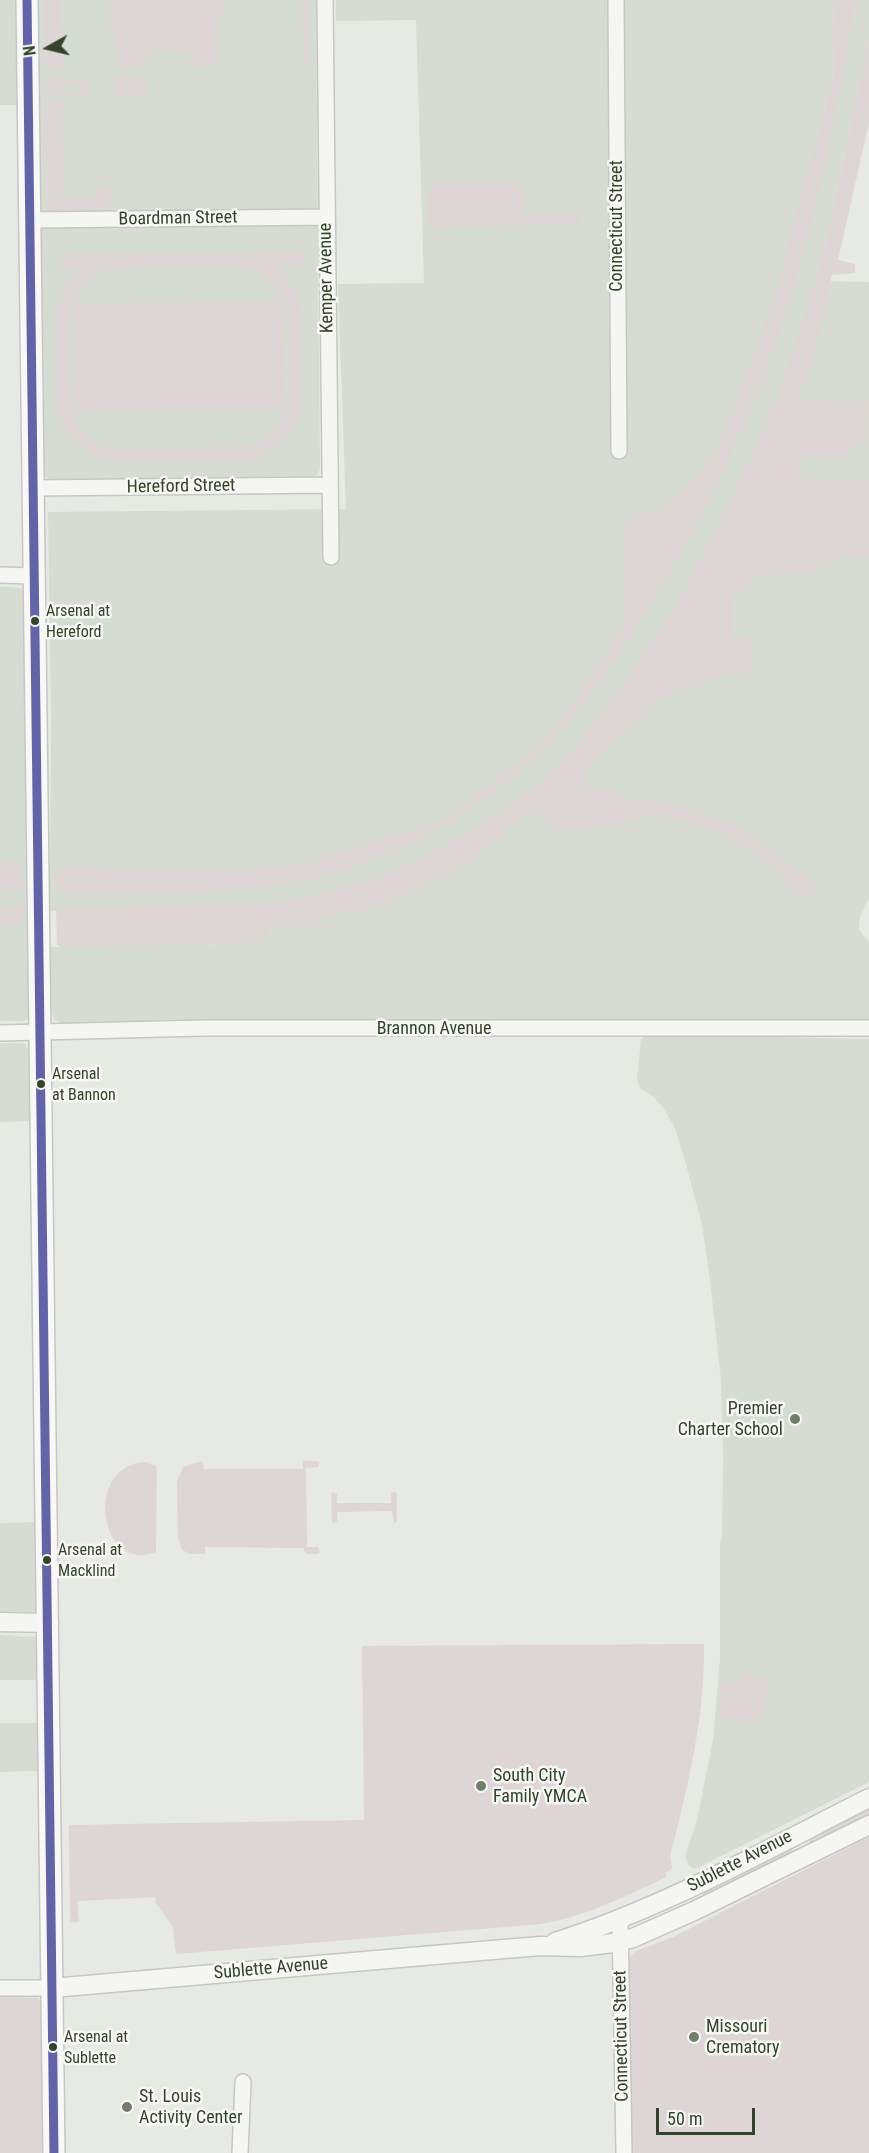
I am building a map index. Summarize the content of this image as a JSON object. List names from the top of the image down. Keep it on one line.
{"streets":{"street":["Boardman Street","Connecticut Street","Kemper Avenue","Hereford Street","Brannon Avenue","Sublette Avenue"]},"crossings":[["Boardman Street","Kemper Avenue"],["Connecticut Street","Sublette Avenue"],["Kemper Avenue","Hereford Street"]],"places":["Arsenal at Hereford","Arsenal at Bannon","Premier Charter School","Arsenal at Macklind","South City Family YMCA","Missouri Crematory","Arsenal at Sublette","St. Louis Activity Center"],"scale_bar":"50 m","north":"left"}
